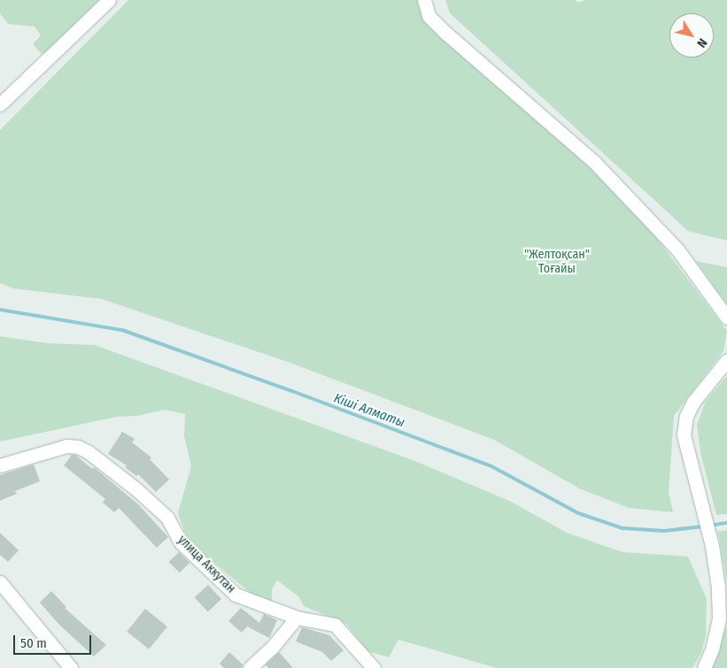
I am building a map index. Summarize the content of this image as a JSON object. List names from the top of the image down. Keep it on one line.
{"streets":{"street":["улица Аккутан"]},"water":["Кіші Алматы"],"parks":["\"Желтоқсан\" Тоғайы"],"scale_bar":"50 m","north":"bottom right"}
